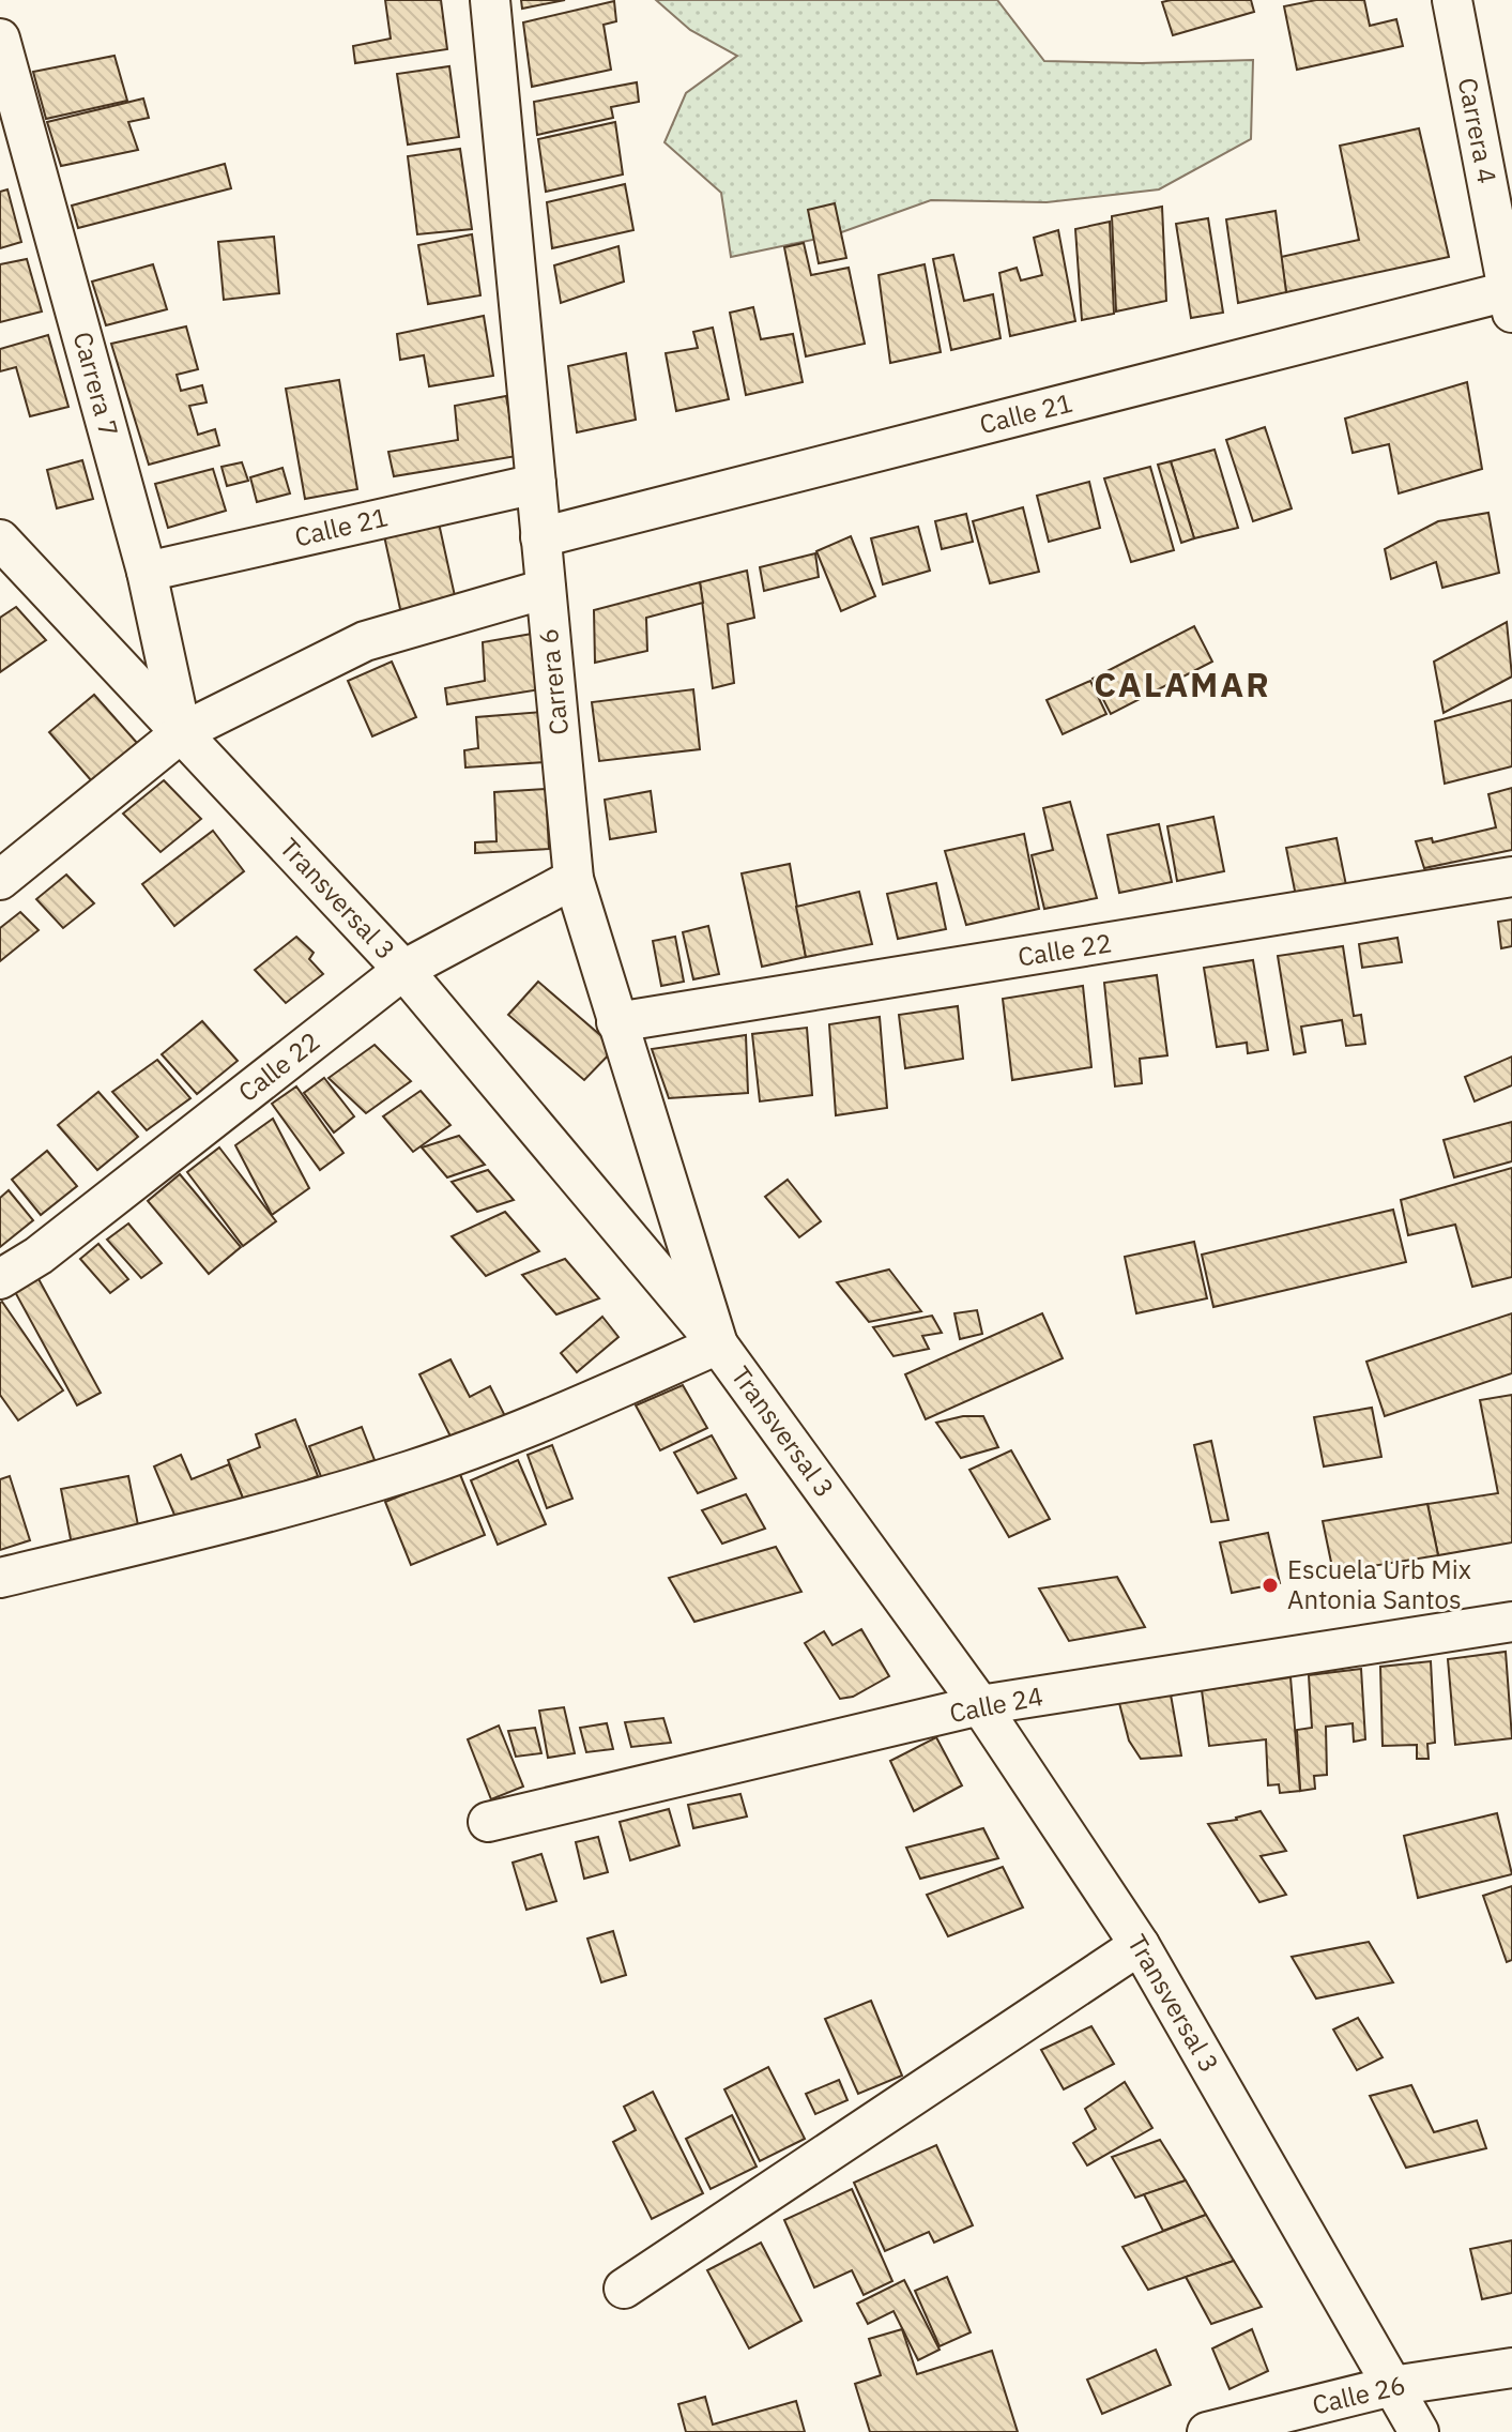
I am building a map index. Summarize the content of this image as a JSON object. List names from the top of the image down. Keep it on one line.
{"streets":{"street":["Carrera 4","Carrera 7","Calle 21","Carrera 6","Transversal 3","Calle 22","Calle 24","Calle 26"]},"crossings":[["Carrera 4","Calle 21"],["Carrera 7","Calle 21"],["Carrera 7","Transversal 3"],["Calle 21","Carrera 6"],["Carrera 6","Transversal 3"],["Carrera 6","Calle 22"],["Transversal 3","Calle 22"],["Transversal 3","Calle 24"],["Transversal 3","Calle 26"]],"districts":["CALAMAR"],"places":["Escuela Urb Mix Antonia Santos"]}
